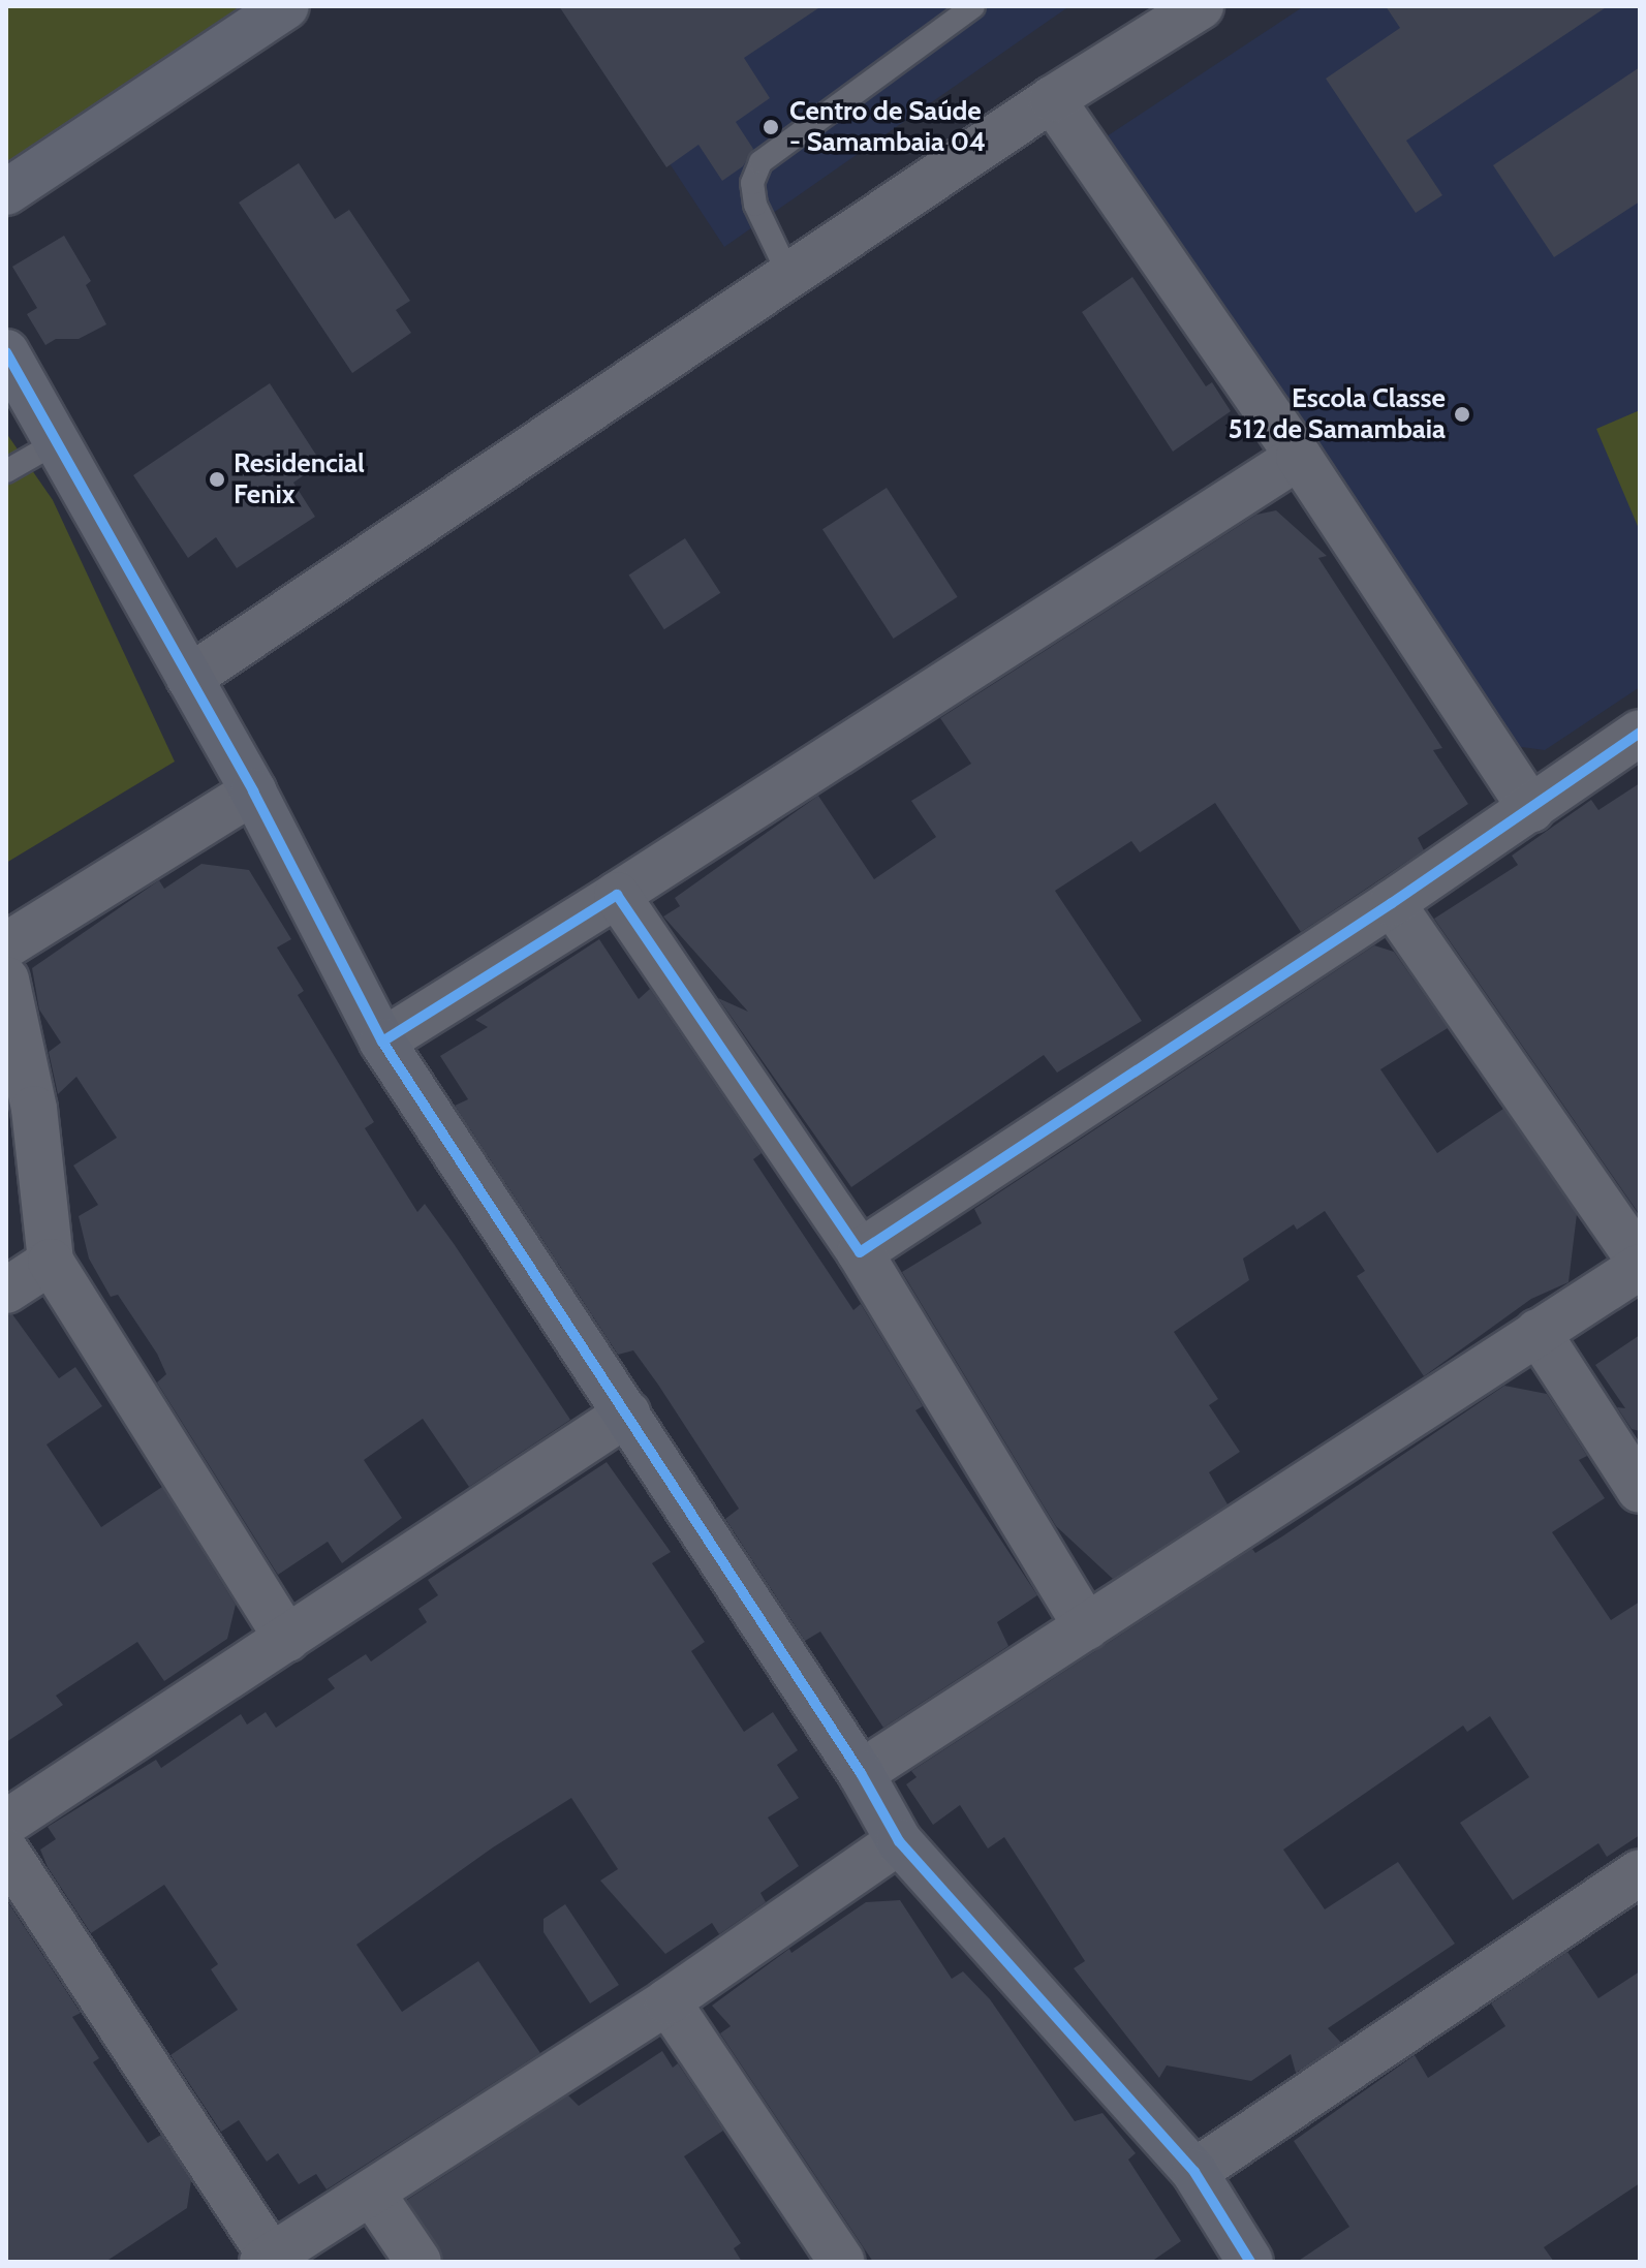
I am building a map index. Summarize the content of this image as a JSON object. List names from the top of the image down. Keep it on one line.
{"places":["Centro de Saúde - Samambaia 04","Escola Classe 512 de Samambaia","Residencial Fenix"]}
